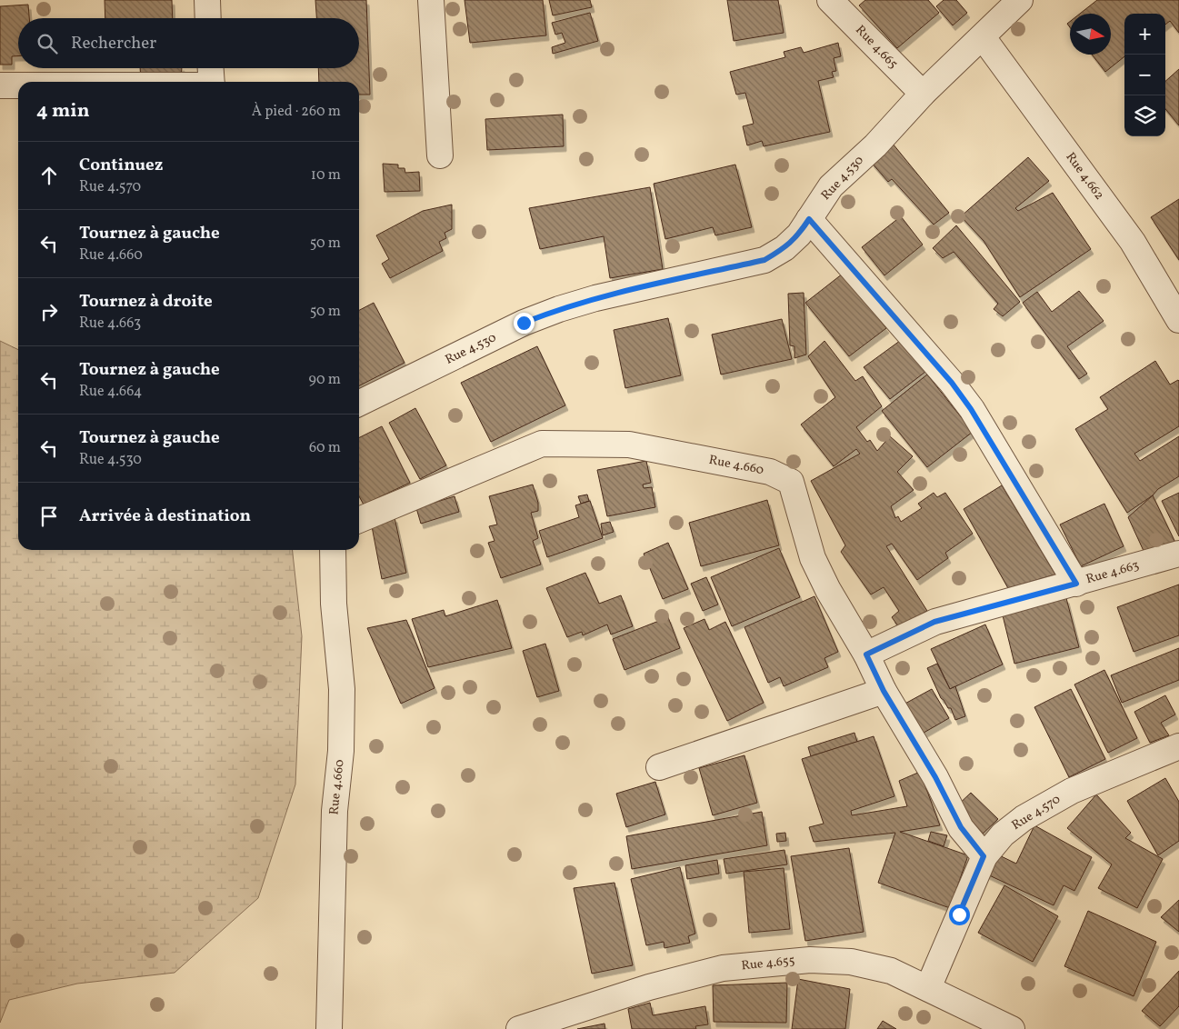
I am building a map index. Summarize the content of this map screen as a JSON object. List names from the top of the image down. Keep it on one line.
{"streets":{"street":["Rue 4.665","Rue 4.662","Rue 4.530","Rue 4.660","Rue 4.663","Rue 4.570","Rue 4.655"]},"crossings":[["Rue 4.665","Rue 4.530"],["Rue 4.662","Rue 4.530"],["Rue 4.660","Rue 4.663"],["Rue 4.660","Rue 4.570"],["Rue 4.570","Rue 4.655"]],"north":"right","page":{"map_buttons":["+","−"],"search":"Rechercher","heading":["4 min","À pied · 260 m"],"list":[["Continuez","Rue 4.570","10 m"],["Tournez à gauche","Rue 4.660","50 m"],["Tournez à droite","Rue 4.663","50 m"],["Tournez à gauche","Rue 4.664","90 m"],["Tournez à gauche","Rue 4.530","60 m"],"Arrivée à destination"]}}
